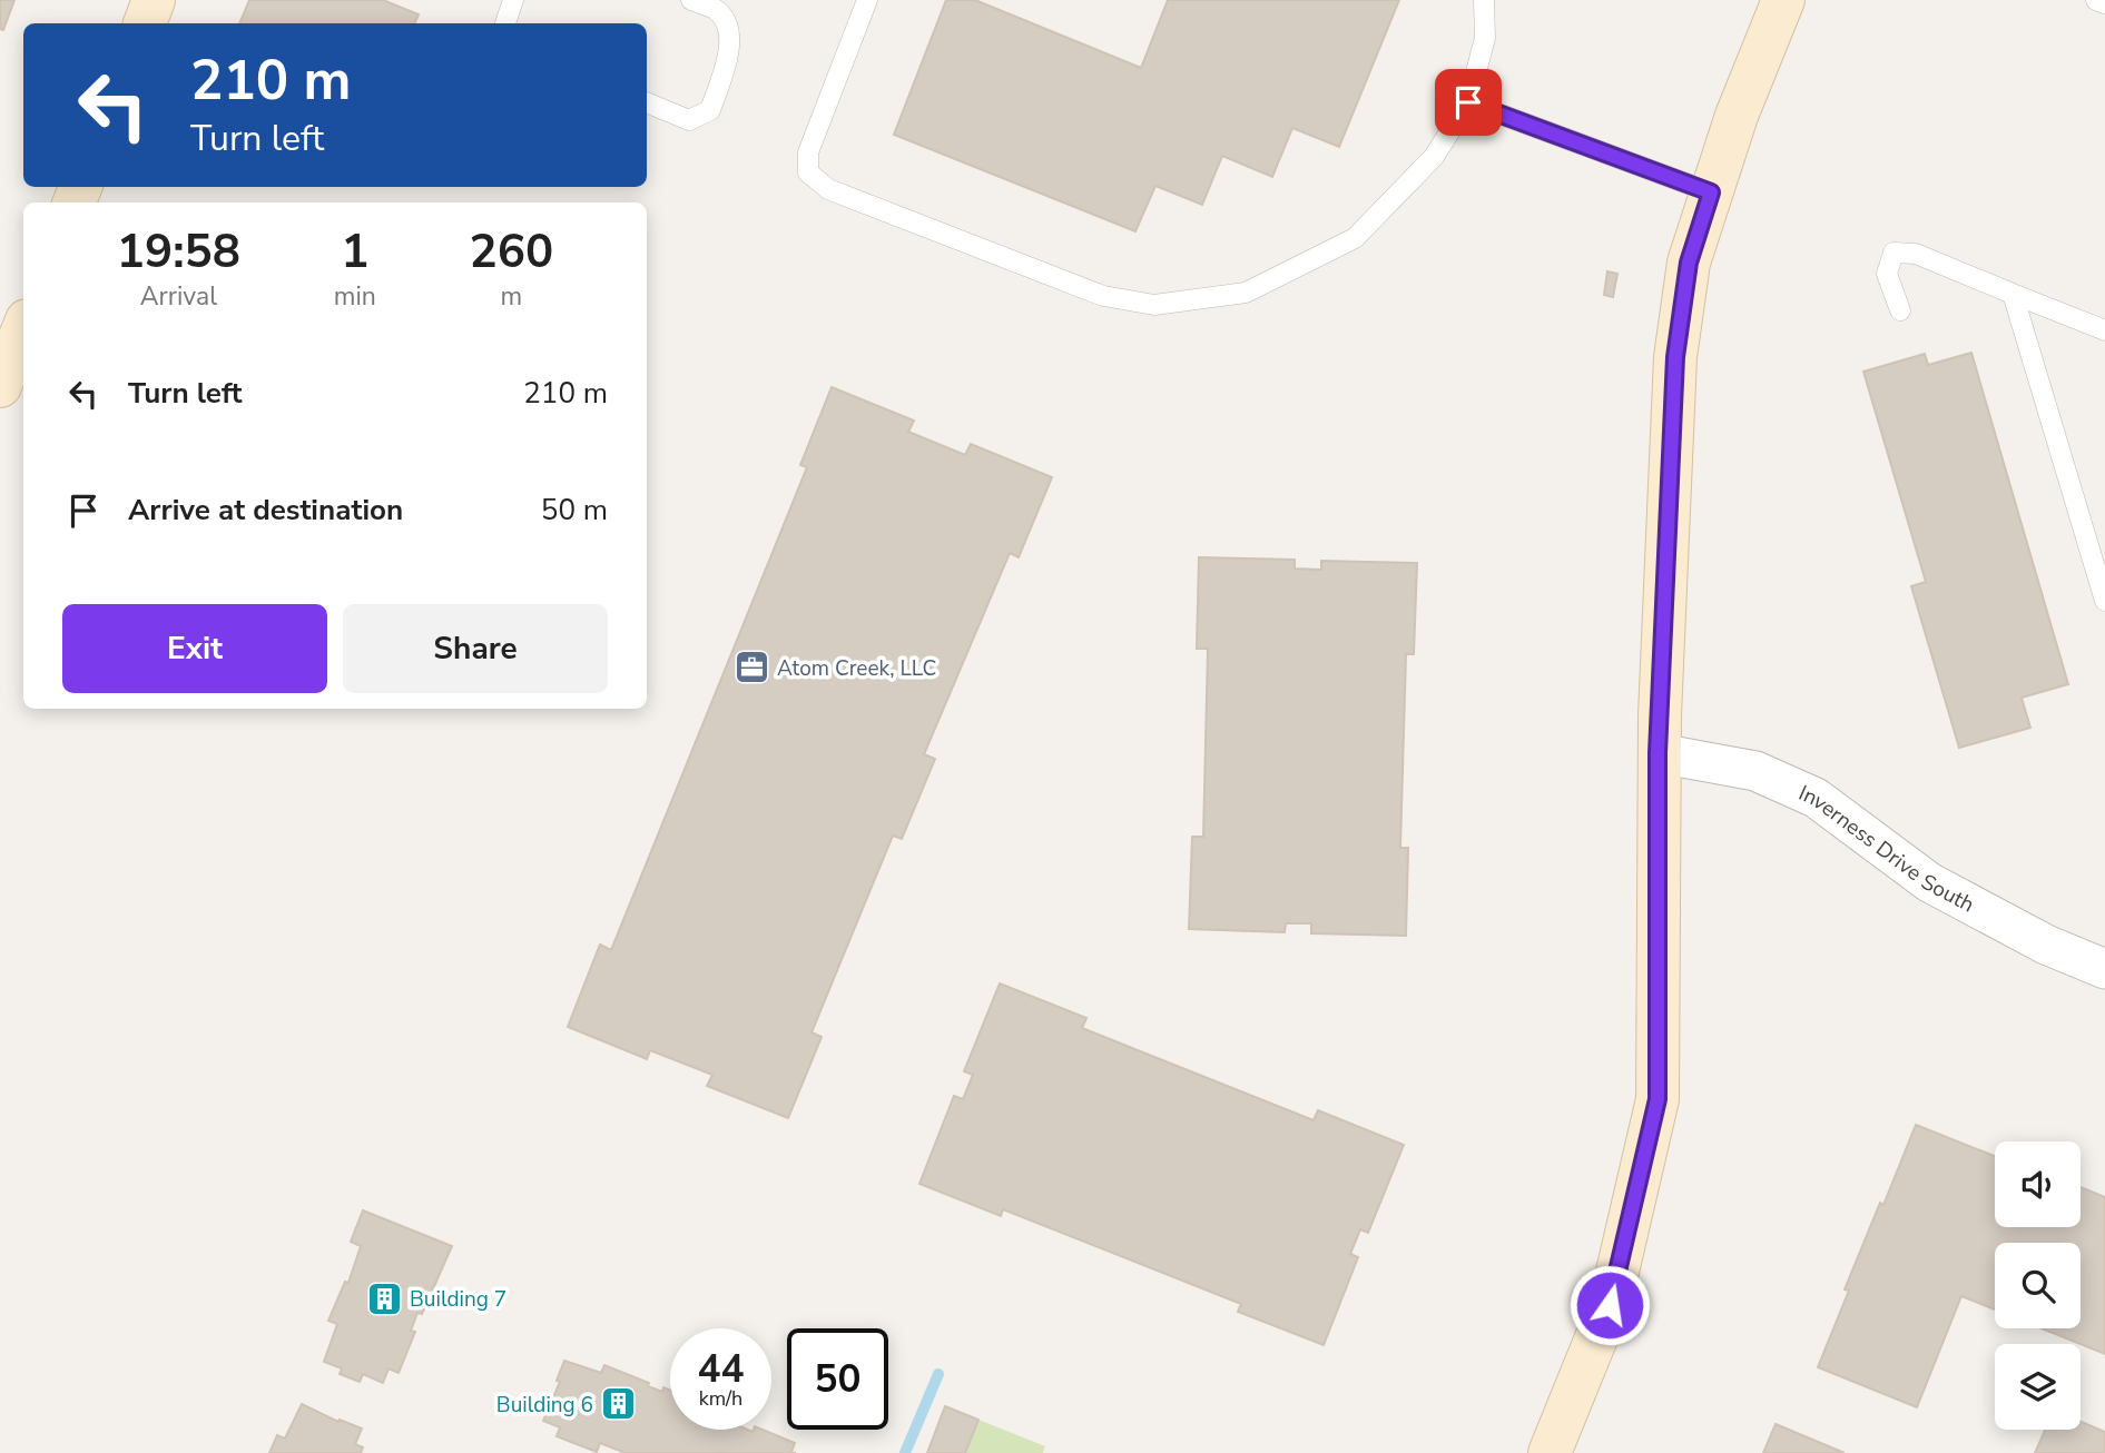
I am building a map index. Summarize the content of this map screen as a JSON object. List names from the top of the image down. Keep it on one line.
{"streets":{"street":["Inverness Drive South"]},"places":{"office":["Atom Creek, LLC"],"building":["Building 7","Building 6"]},"page":{"turn":["210 m","Turn left"],"eta":["19:58","Arrival","1","min","260","m"],"list":[{"name":"Turn left","value":"210 m"},{"name":"Arrive at destination","value":"50 m"}],"buttons":["Exit","Share"],"speed":"44 km/h","limit":"50"}}
